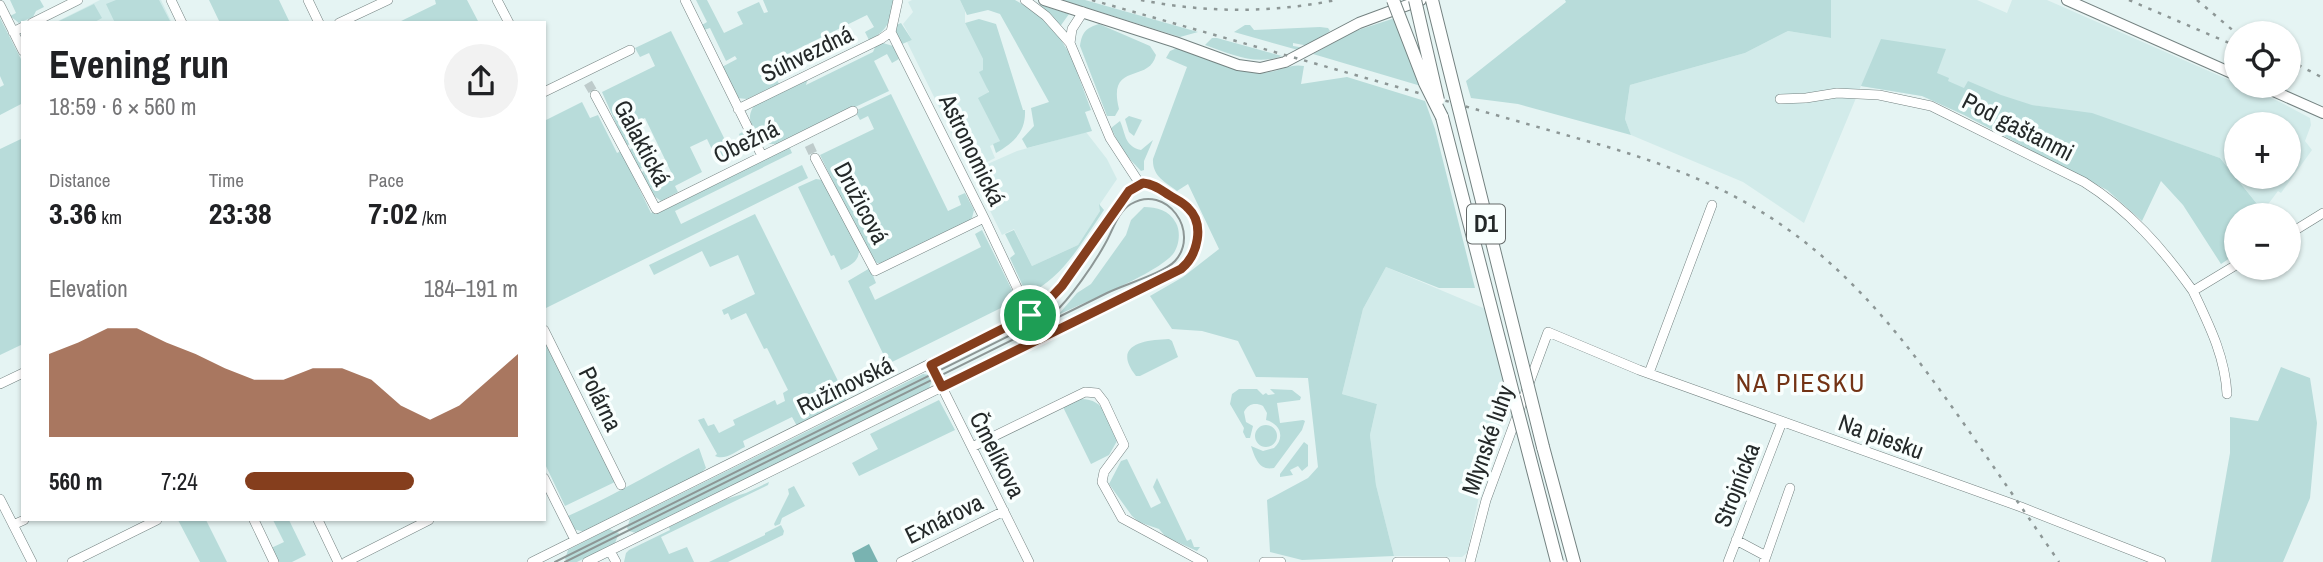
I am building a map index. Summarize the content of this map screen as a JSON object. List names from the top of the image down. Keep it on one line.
{"streets":{"highway":["D1"],"street":["Súhvezdná","Pod gaštanmi","Obežná","Galaktická","Astronomická","Družicová","Ružinovská","Polárna","Na piesku","Mlynské luhy","Čmelíkova","Strojnícka","Exnárova"]},"crossings":[["Súhvezdná","Astronomická"],["Obežná","Galaktická"],["Obežná","Družicová"],["Astronomická","Družicová"],["Astronomická","Ružinovská"],["Ružinovská","Čmelíkova"],["Na piesku","Mlynské luhy"],["Na piesku","Strojnícka"],["Čmelíkova","Exnárova"]],"districts":["NA PIESKU"],"page":{"map_buttons":["+","−"],"heading":["Evening run","18:59 · 6 × 560 m"],"stats":[["Distance","3.36 km"],["Time","23:38"],["Pace","7:02 /km"]],"chart":["Elevation","184–191 m"],"list":[{"name":"560 m","note":"7:24"}]}}
